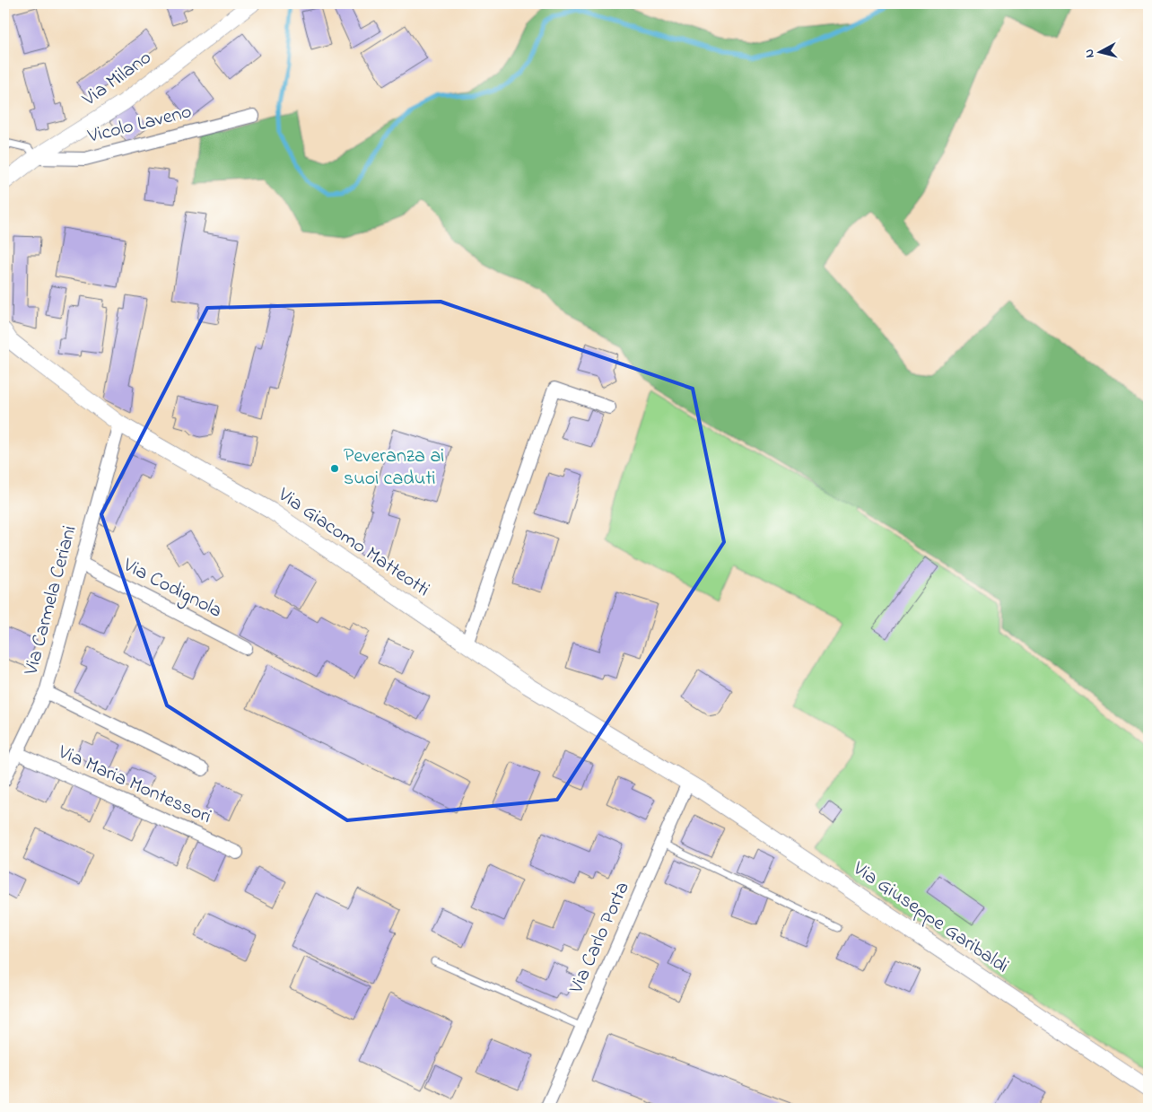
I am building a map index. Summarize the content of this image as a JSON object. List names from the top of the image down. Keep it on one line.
{"streets":{"street":["Via Milano","Vicolo Laveno","Via Giacomo Matteotti","Via Codignola","Via Carmela Ceriani","Via Maria Montessori","Via Giuseppe Garibaldi","Via Carlo Porta"]},"crossings":[["Via Milano","Vicolo Laveno"],["Via Giacomo Matteotti","Via Carmela Ceriani"],["Via Giacomo Matteotti","Via Giuseppe Garibaldi"],["Via Giacomo Matteotti","Via Carlo Porta"],["Via Codignola","Via Carmela Ceriani"],["Via Carmela Ceriani","Via Maria Montessori"],["Via Giuseppe Garibaldi","Via Carlo Porta"]],"places":["Peveranza ai suoi caduti"],"north":"left"}
